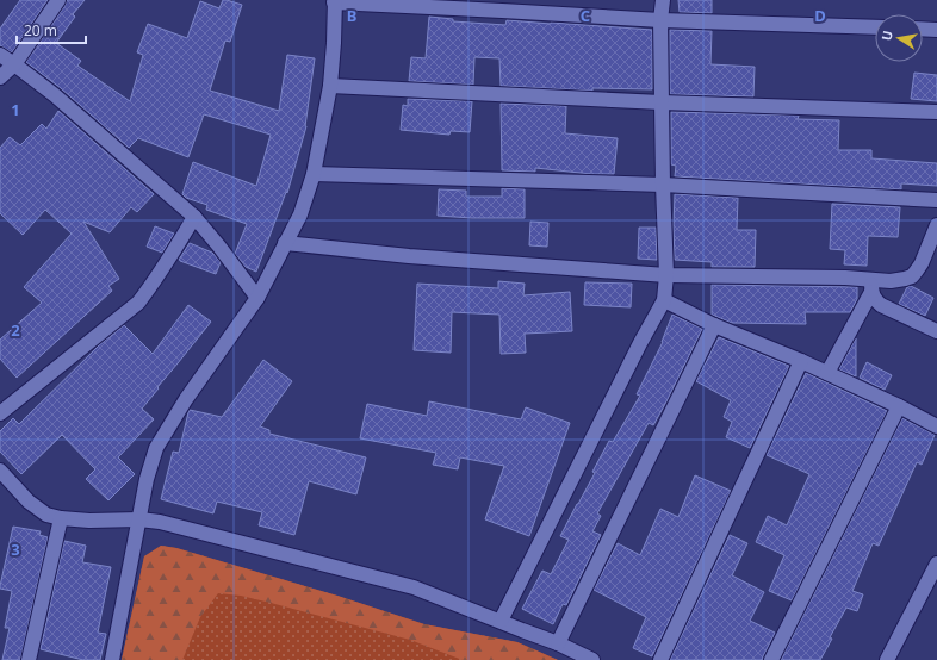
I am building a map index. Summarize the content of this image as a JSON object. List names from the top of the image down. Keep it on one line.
{"scale_bar":"20 m","north":"left","grid":{"columns":["B","C","D"],"rows":["1","2","3"]}}
